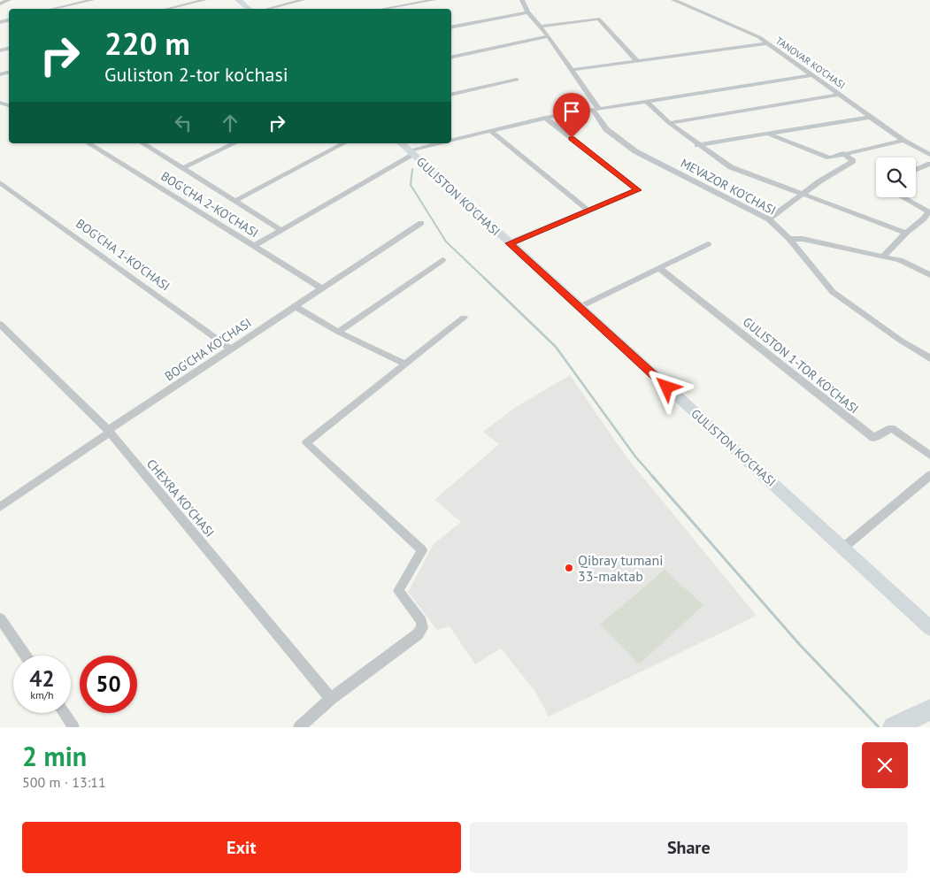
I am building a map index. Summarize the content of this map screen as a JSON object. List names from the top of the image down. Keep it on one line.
{"streets":{"main road":["GULISTON KO'CHASI"],"street":["TANOVAR KO'CHASI","MEVAZOR KO'CHASI","BOG'CHA 2-KO'CHASI","BOG'CHA 1-KO'CHASI","BOG'CHA KO'CHASI","GULISTON 1-TOR KO'CHASI","CHEXRA KO'CHASI"]},"crossings":[["BOG'CHA 2-KO'CHASI","BOG'CHA KO'CHASI"],["BOG'CHA 1-KO'CHASI","BOG'CHA KO'CHASI"],["BOG'CHA KO'CHASI","CHEXRA KO'CHASI"]],"places":["Qibray tumani 33-maktab"],"page":{"turn":["220 m","Guliston 2-tor ko'chasi"],"speed":"42 km/h","limit":"50","heading":["2 min","500 m · 13:11"],"buttons":["Exit","Share"]}}
